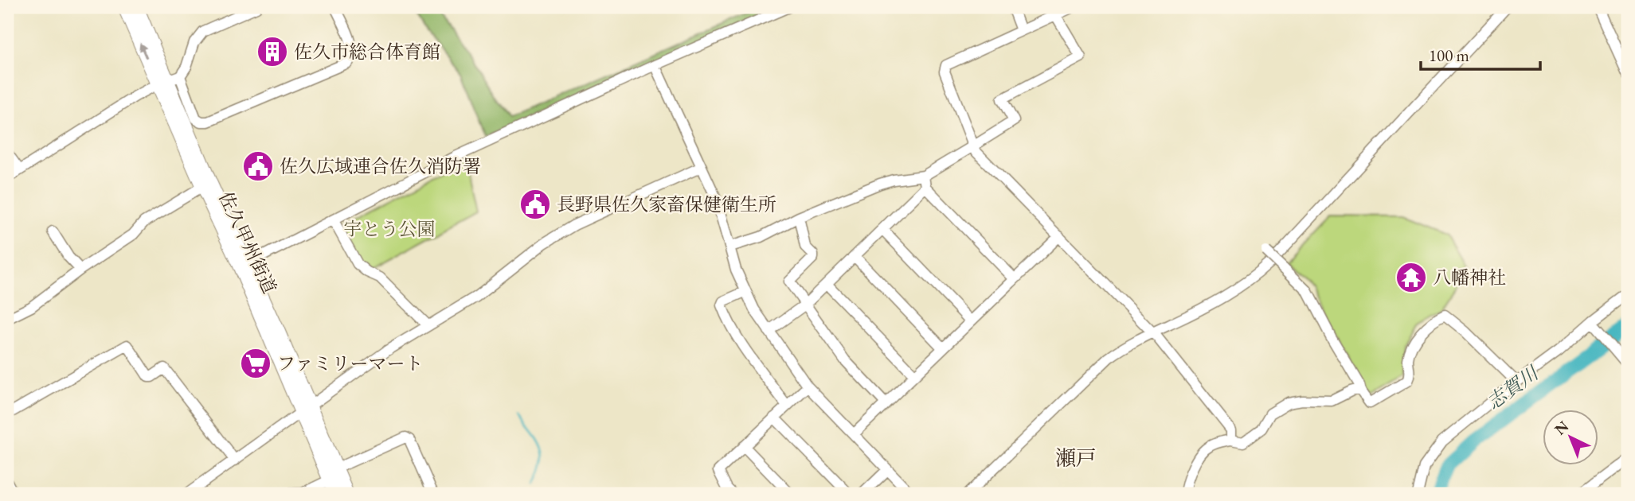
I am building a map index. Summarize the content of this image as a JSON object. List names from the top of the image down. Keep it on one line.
{"streets":{"main road":["佐久甲州街道"]},"districts":["瀬戸"],"water":["志賀川"],"parks":["宇とう公園"],"places":{"building":["佐久市総合体育館"],"public building":["佐久広域連合佐久消防署","長野県佐久家畜保健衛生所"],"temple":["八幡神社"],"supermarket":["ファミリーマート"]},"scale_bar":"100 m","north":"top left"}
